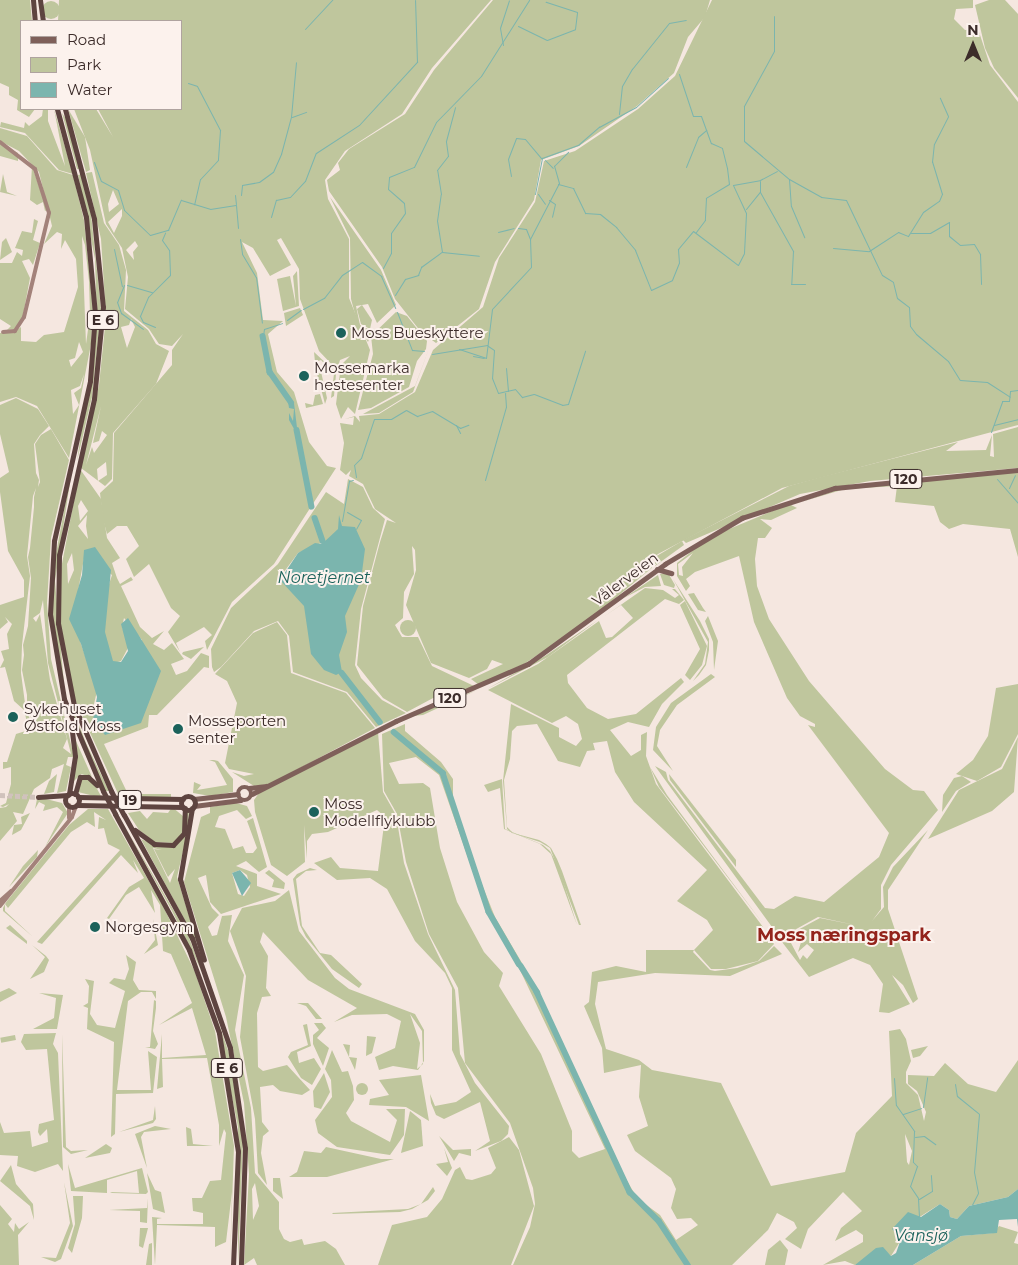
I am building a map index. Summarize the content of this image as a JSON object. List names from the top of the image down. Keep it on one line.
{"streets":{"highway":["E 6","19"],"main road":["120","Vålerveien"]},"crossings":[["E 6","120"],["E 6","19"],["120","Vålerveien"],["120","19"]],"districts":["Moss næringspark"],"water":["Noretjernet","Vansjø"],"places":["Moss Bueskyttere","Mossemarka hestesenter","Sykehuset Østfold Moss","Mosseporten senter","Moss Modellflyklubb","Norgesgym"],"legend":["Road","Park","Water"],"north":"top"}
